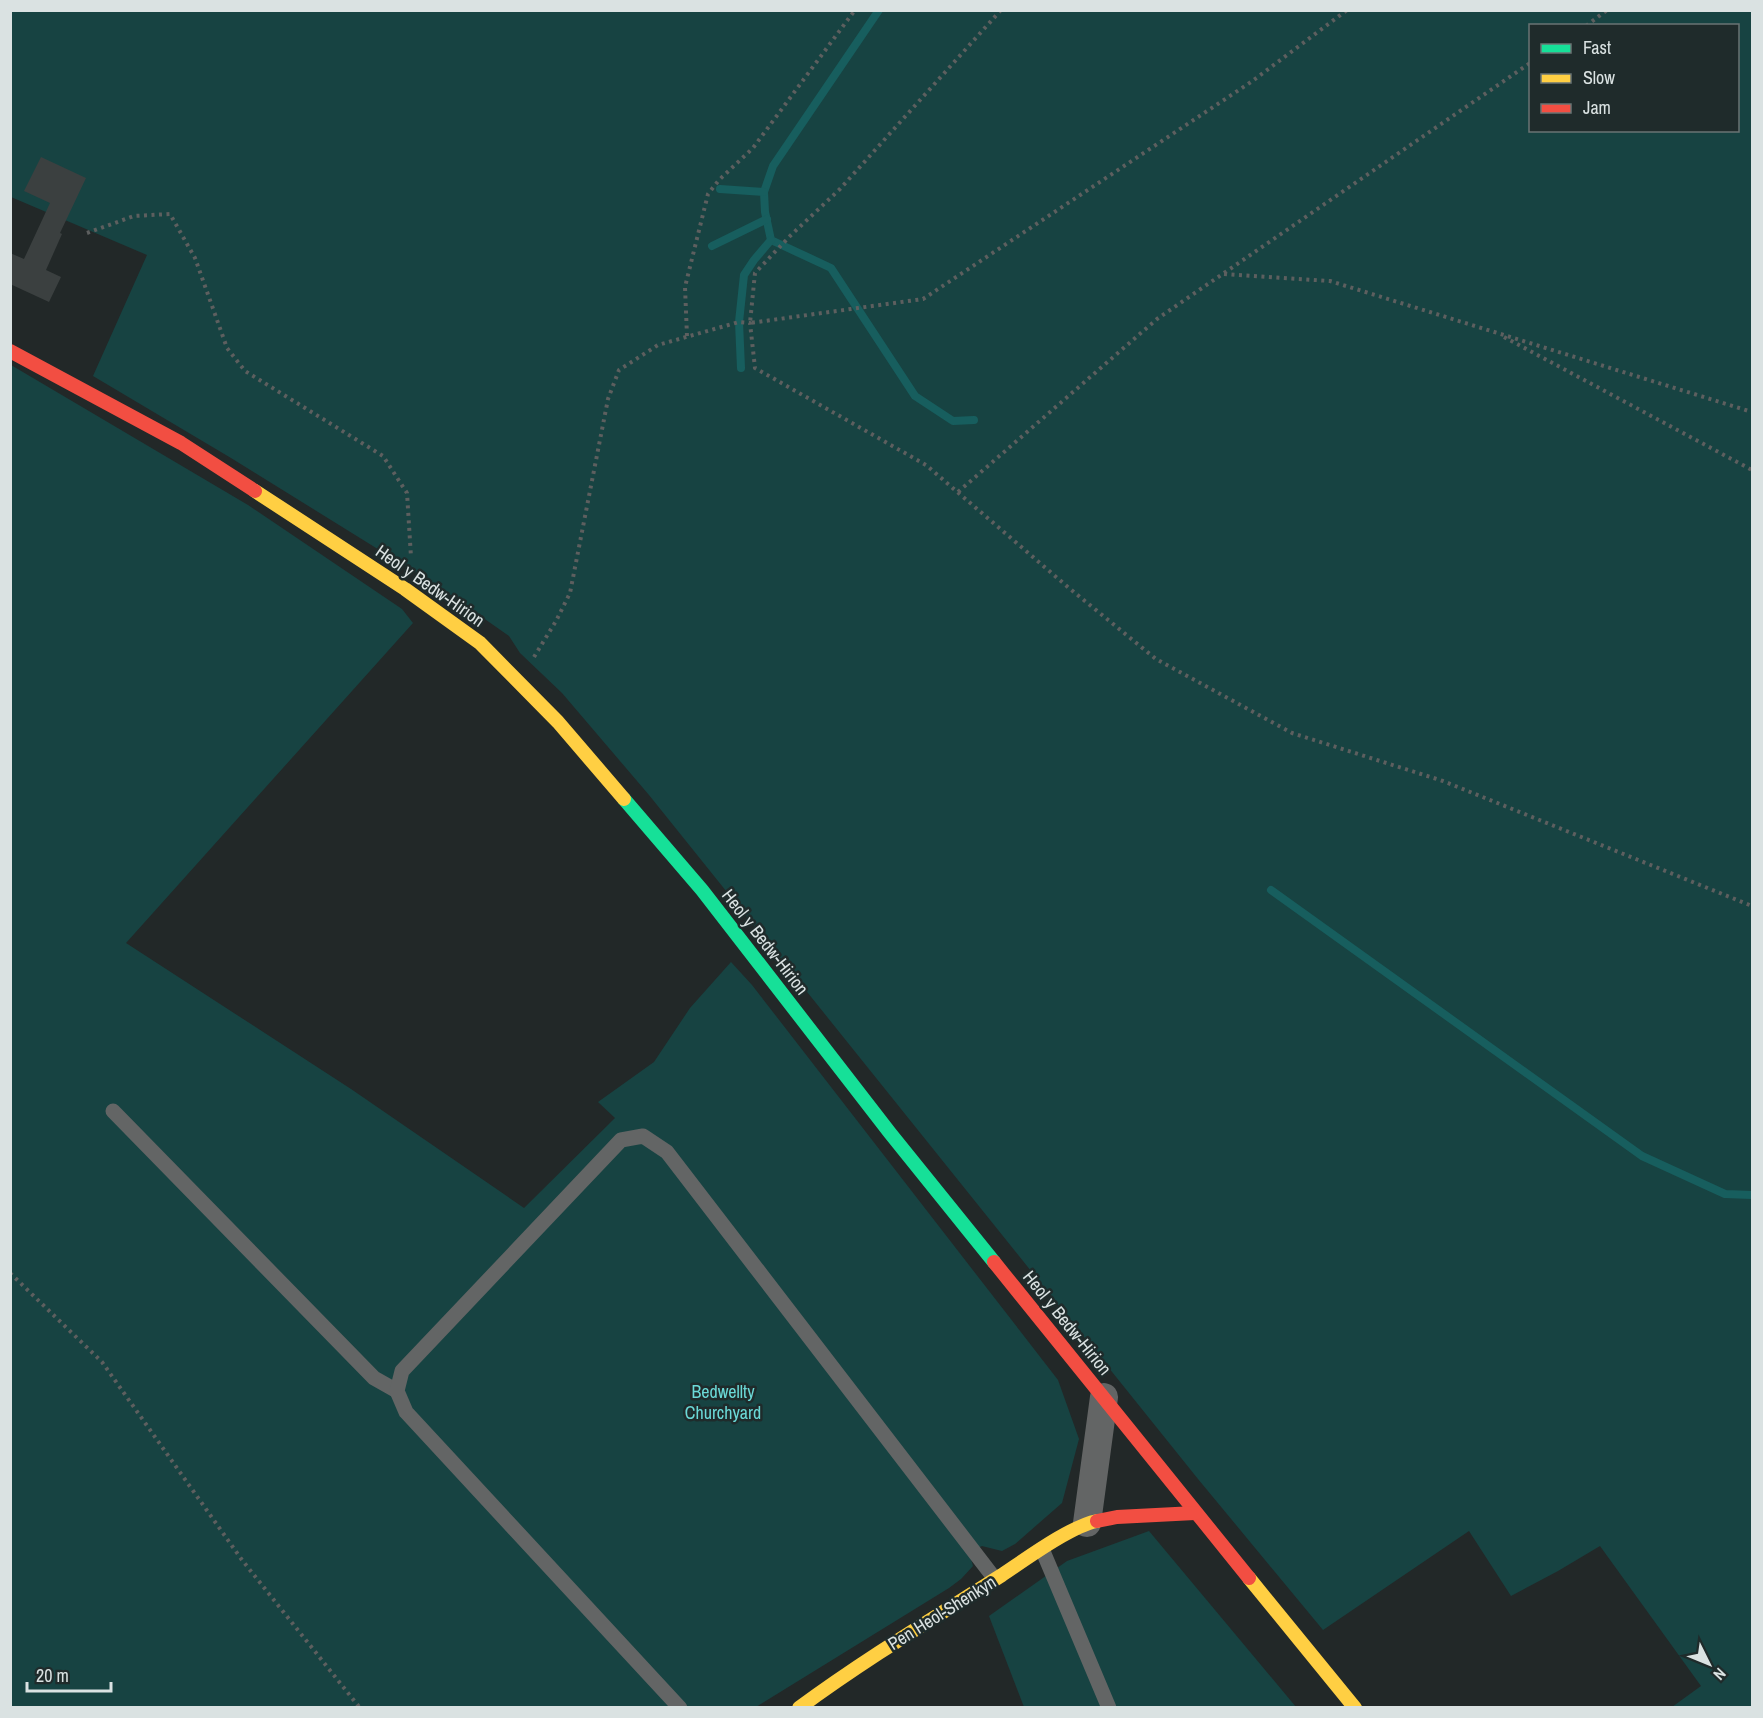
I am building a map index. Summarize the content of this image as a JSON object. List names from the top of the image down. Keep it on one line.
{"streets":{"street":["Heol y Bedw-Hirion","Pen Heol-Shenkyn"]},"crossings":[["Heol y Bedw-Hirion","Pen Heol-Shenkyn"]],"parks":["Bedwellty Churchyard"],"legend":["Fast","Slow","Jam"],"scale_bar":"20 m","north":"bottom right"}
